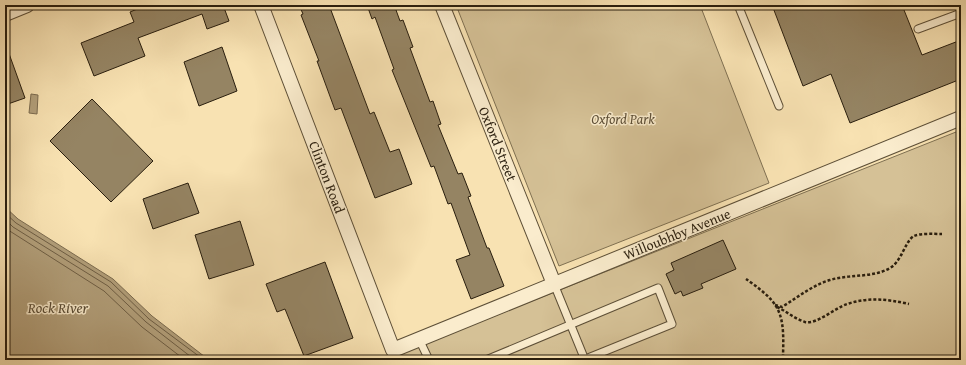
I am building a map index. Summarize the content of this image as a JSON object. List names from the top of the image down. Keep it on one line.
{"streets":{"street":["Oxford Street","Clinton Road","Willoubhby Avenue"]},"crossings":[["Oxford Street","Willoubhby Avenue"],["Clinton Road","Willoubhby Avenue"]],"water":["Rock River"],"parks":["Oxford Park"]}
